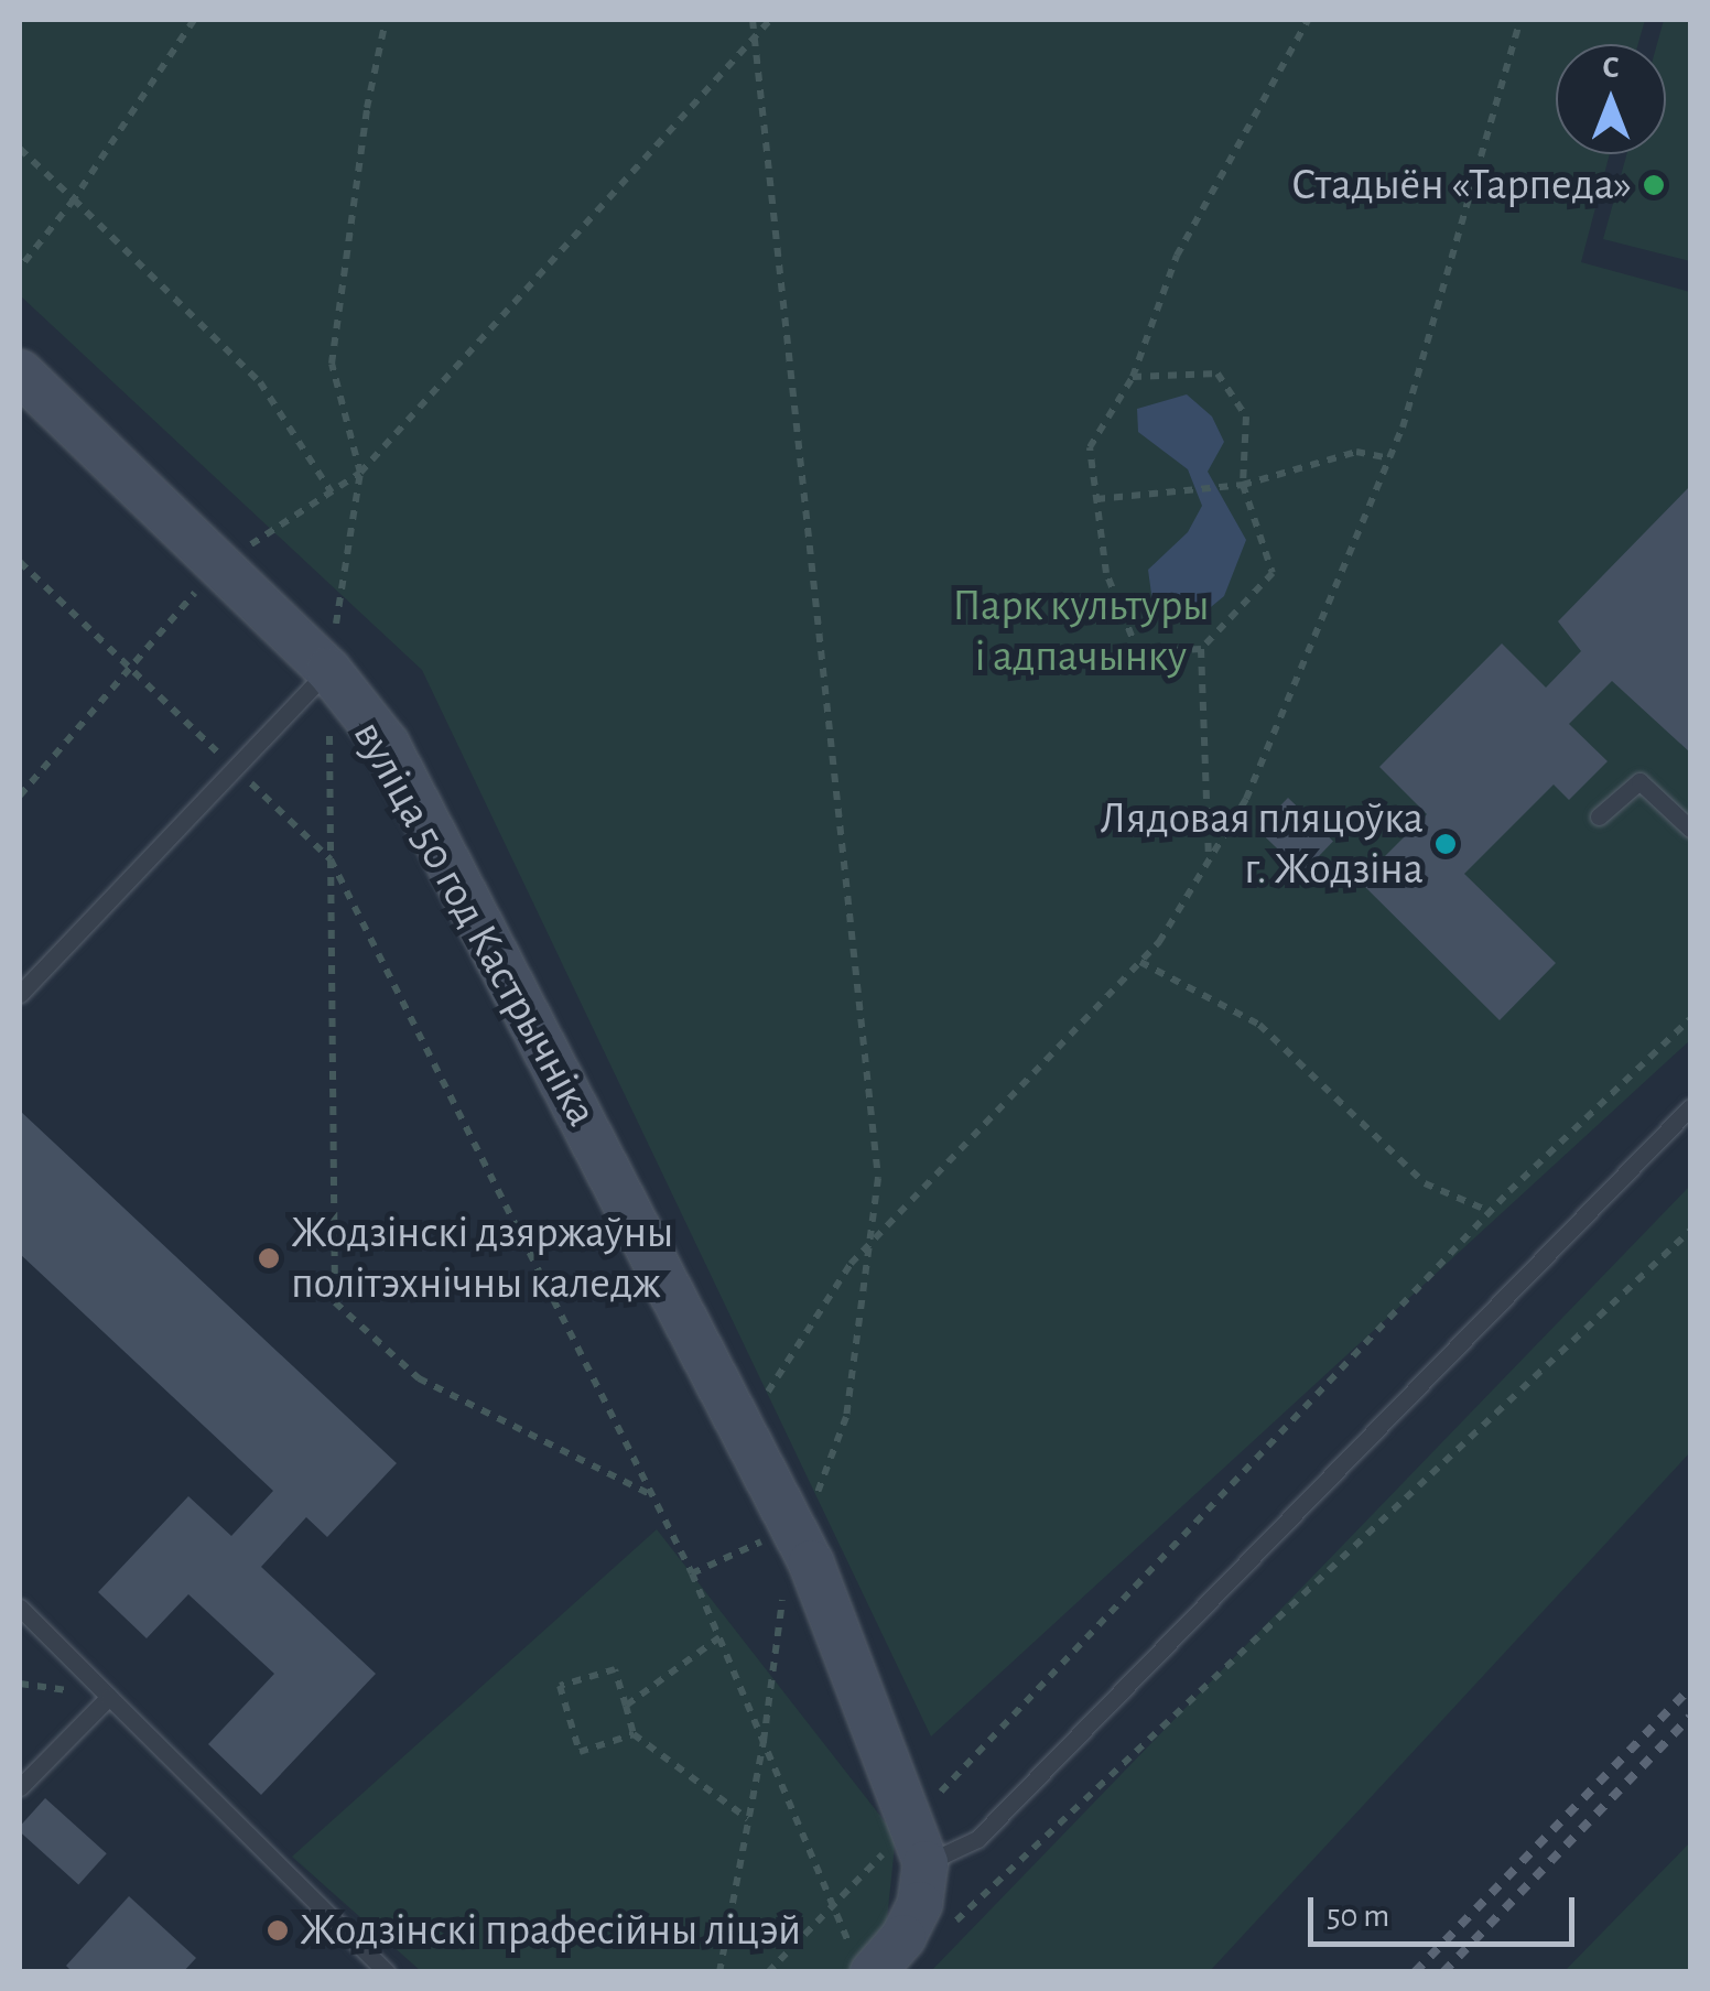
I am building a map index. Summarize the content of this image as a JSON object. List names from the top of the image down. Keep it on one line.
{"streets":{"main road":["вуліца 50 год Кастрычніка"]},"parks":["Парк культуры і адпачынку"],"places":["Стадыён «Тарпеда»","Лядовая пляцоўка г. Жодзіна","Жодзінскі дзяржаўны політэхнічны каледж","Жодзінскі прафесійны ліцэй"],"scale_bar":"50 m","north":"top"}
